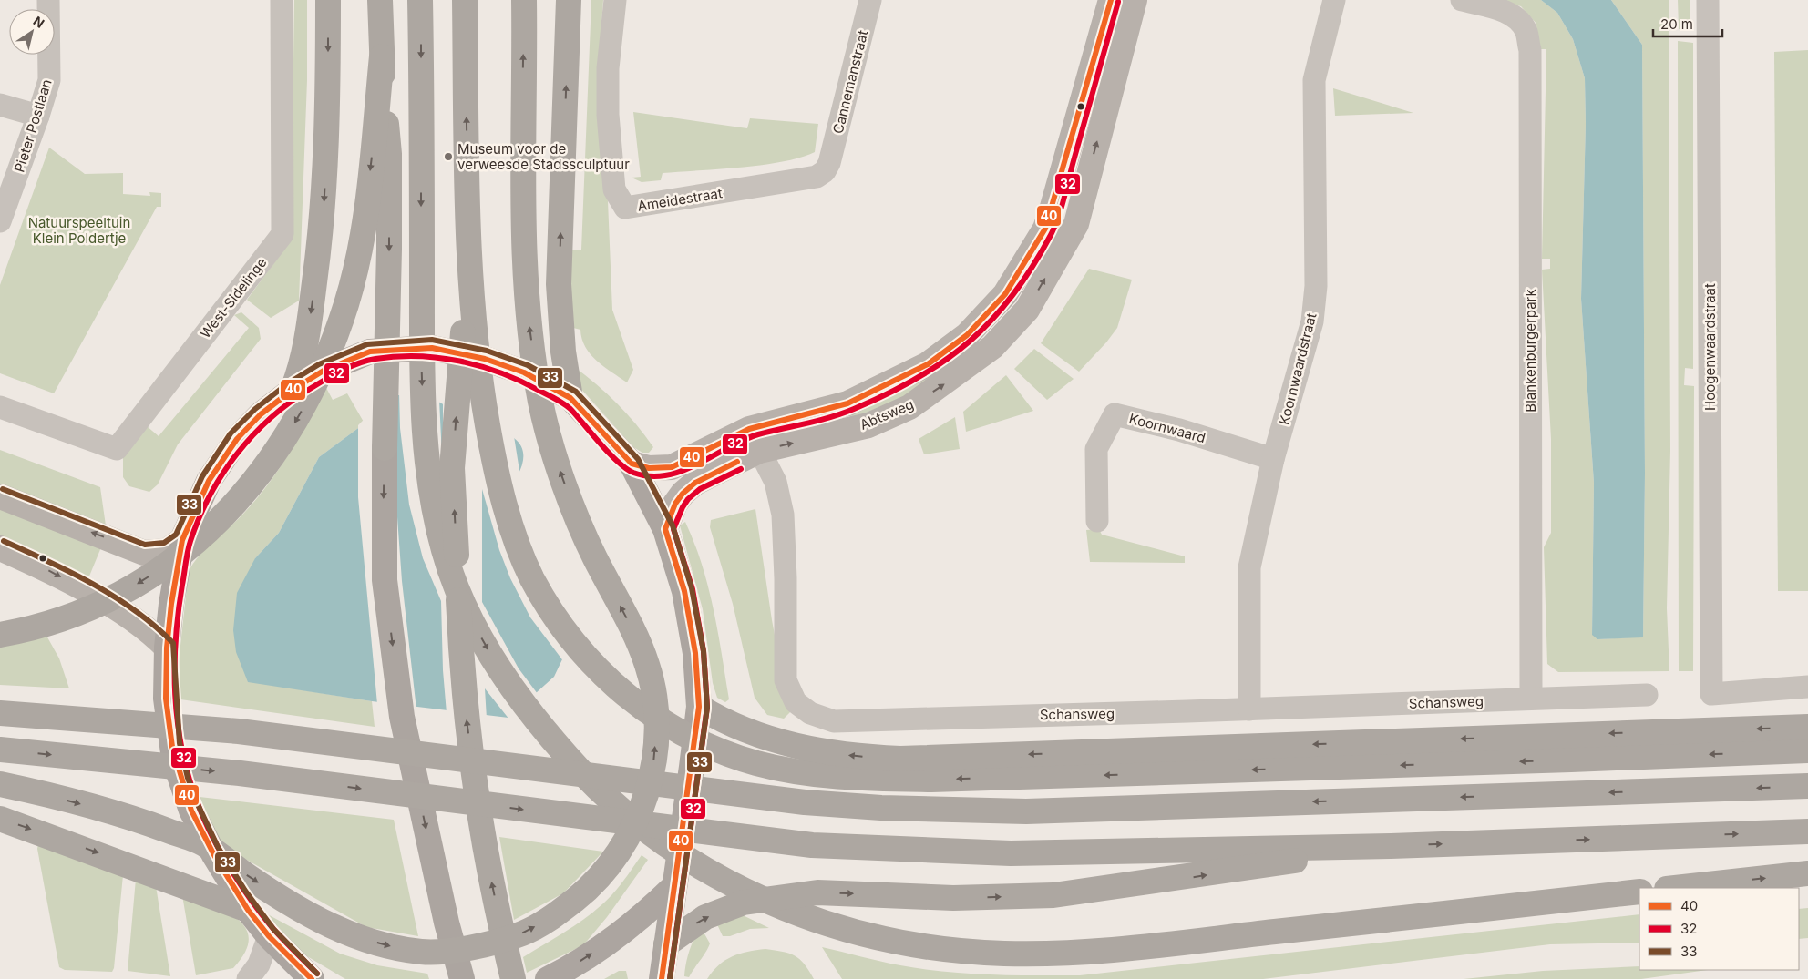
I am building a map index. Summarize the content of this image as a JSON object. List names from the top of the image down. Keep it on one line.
{"streets":{"street":["Cannemanstraat","Pieter Postlaan","Ameidestraat","West-Sidelinge","Hoogenwaardstraat","Blankenburgerpark","Koornwaardstraat","Abtsweg","Koornwaard","Schansweg"]},"crossings":[["Cannemanstraat","Ameidestraat"],["Blankenburgerpark","Schansweg"],["Koornwaardstraat","Koornwaard"],["Koornwaardstraat","Schansweg"],["Abtsweg","Schansweg"]],"parks":["Natuurspeeltuin Klein Poldertje"],"places":["Museum voor de verweesde Stadssculptuur"],"lines":["transit line 40","transit line 32","transit line 33"],"legend":["40","32","33"],"scale_bar":"20 m","north":"top right"}
